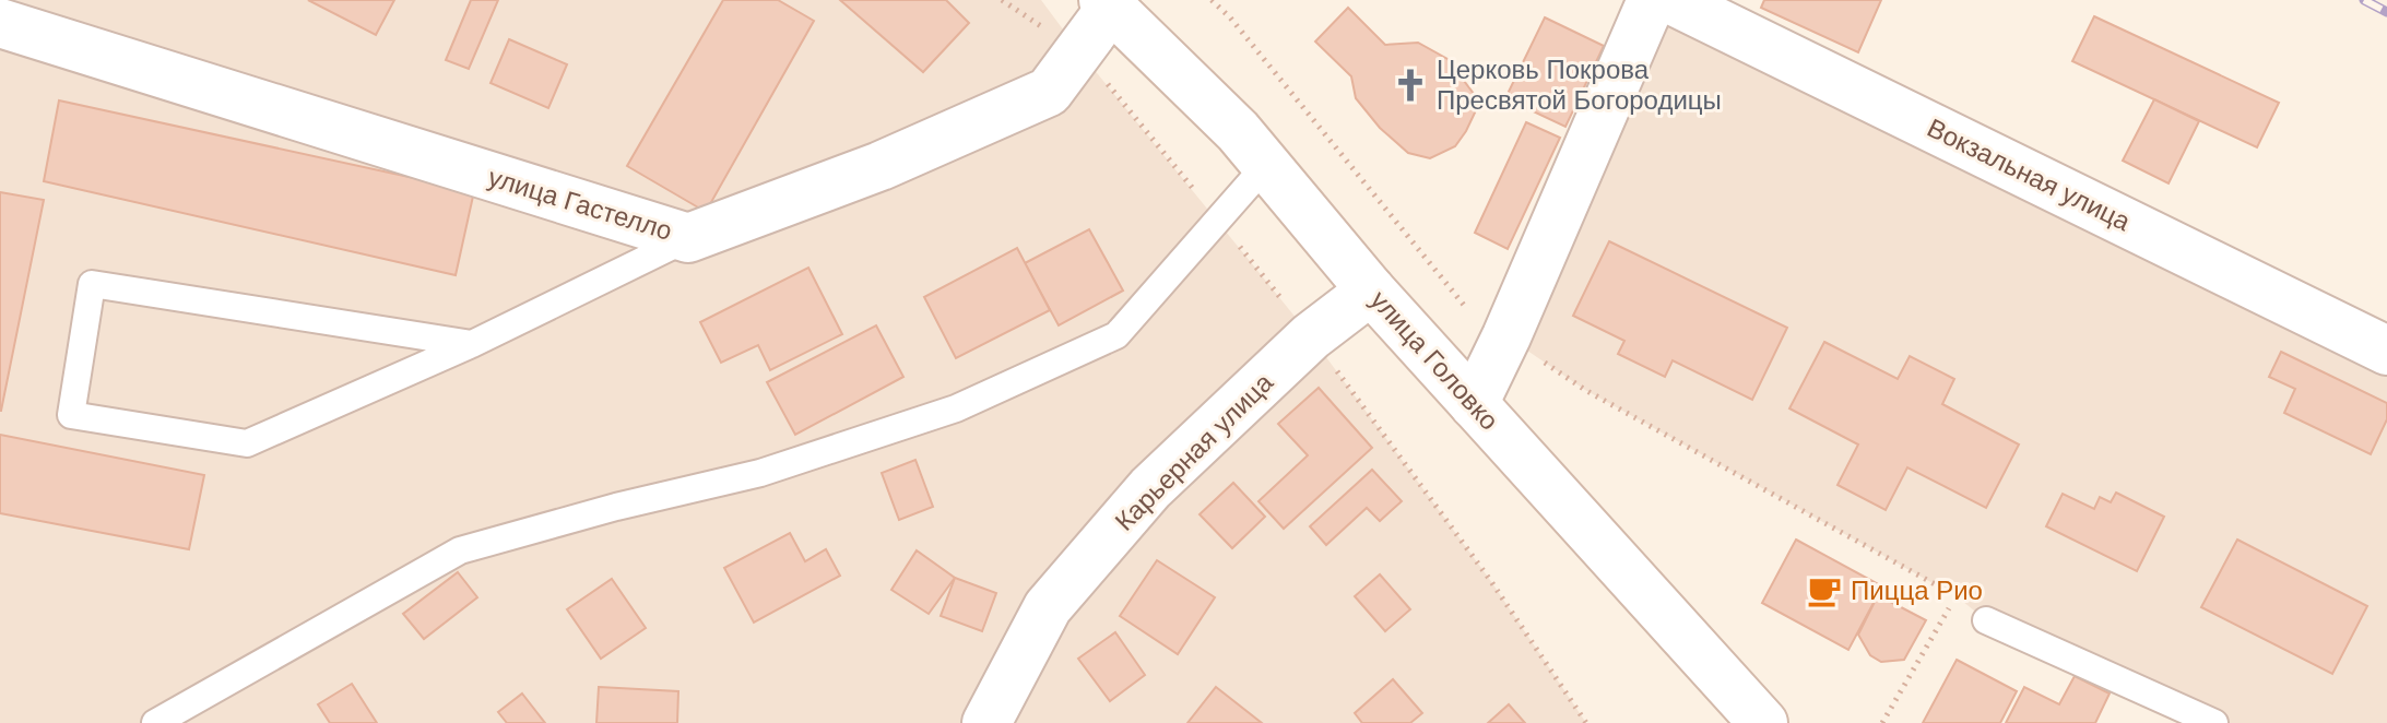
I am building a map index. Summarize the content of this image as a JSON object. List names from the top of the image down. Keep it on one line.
{"streets":{"street":["Вокзальная улица","улица Гастелло","улица Головко","Карьерная улица"]},"crossings":[["улица Гастелло","улица Головко"],["улица Головко","Карьерная улица"]],"places":{"church":["Церковь Покрова Пресвятой Богородицы"],"cafe":["Пицца Рио"]}}
